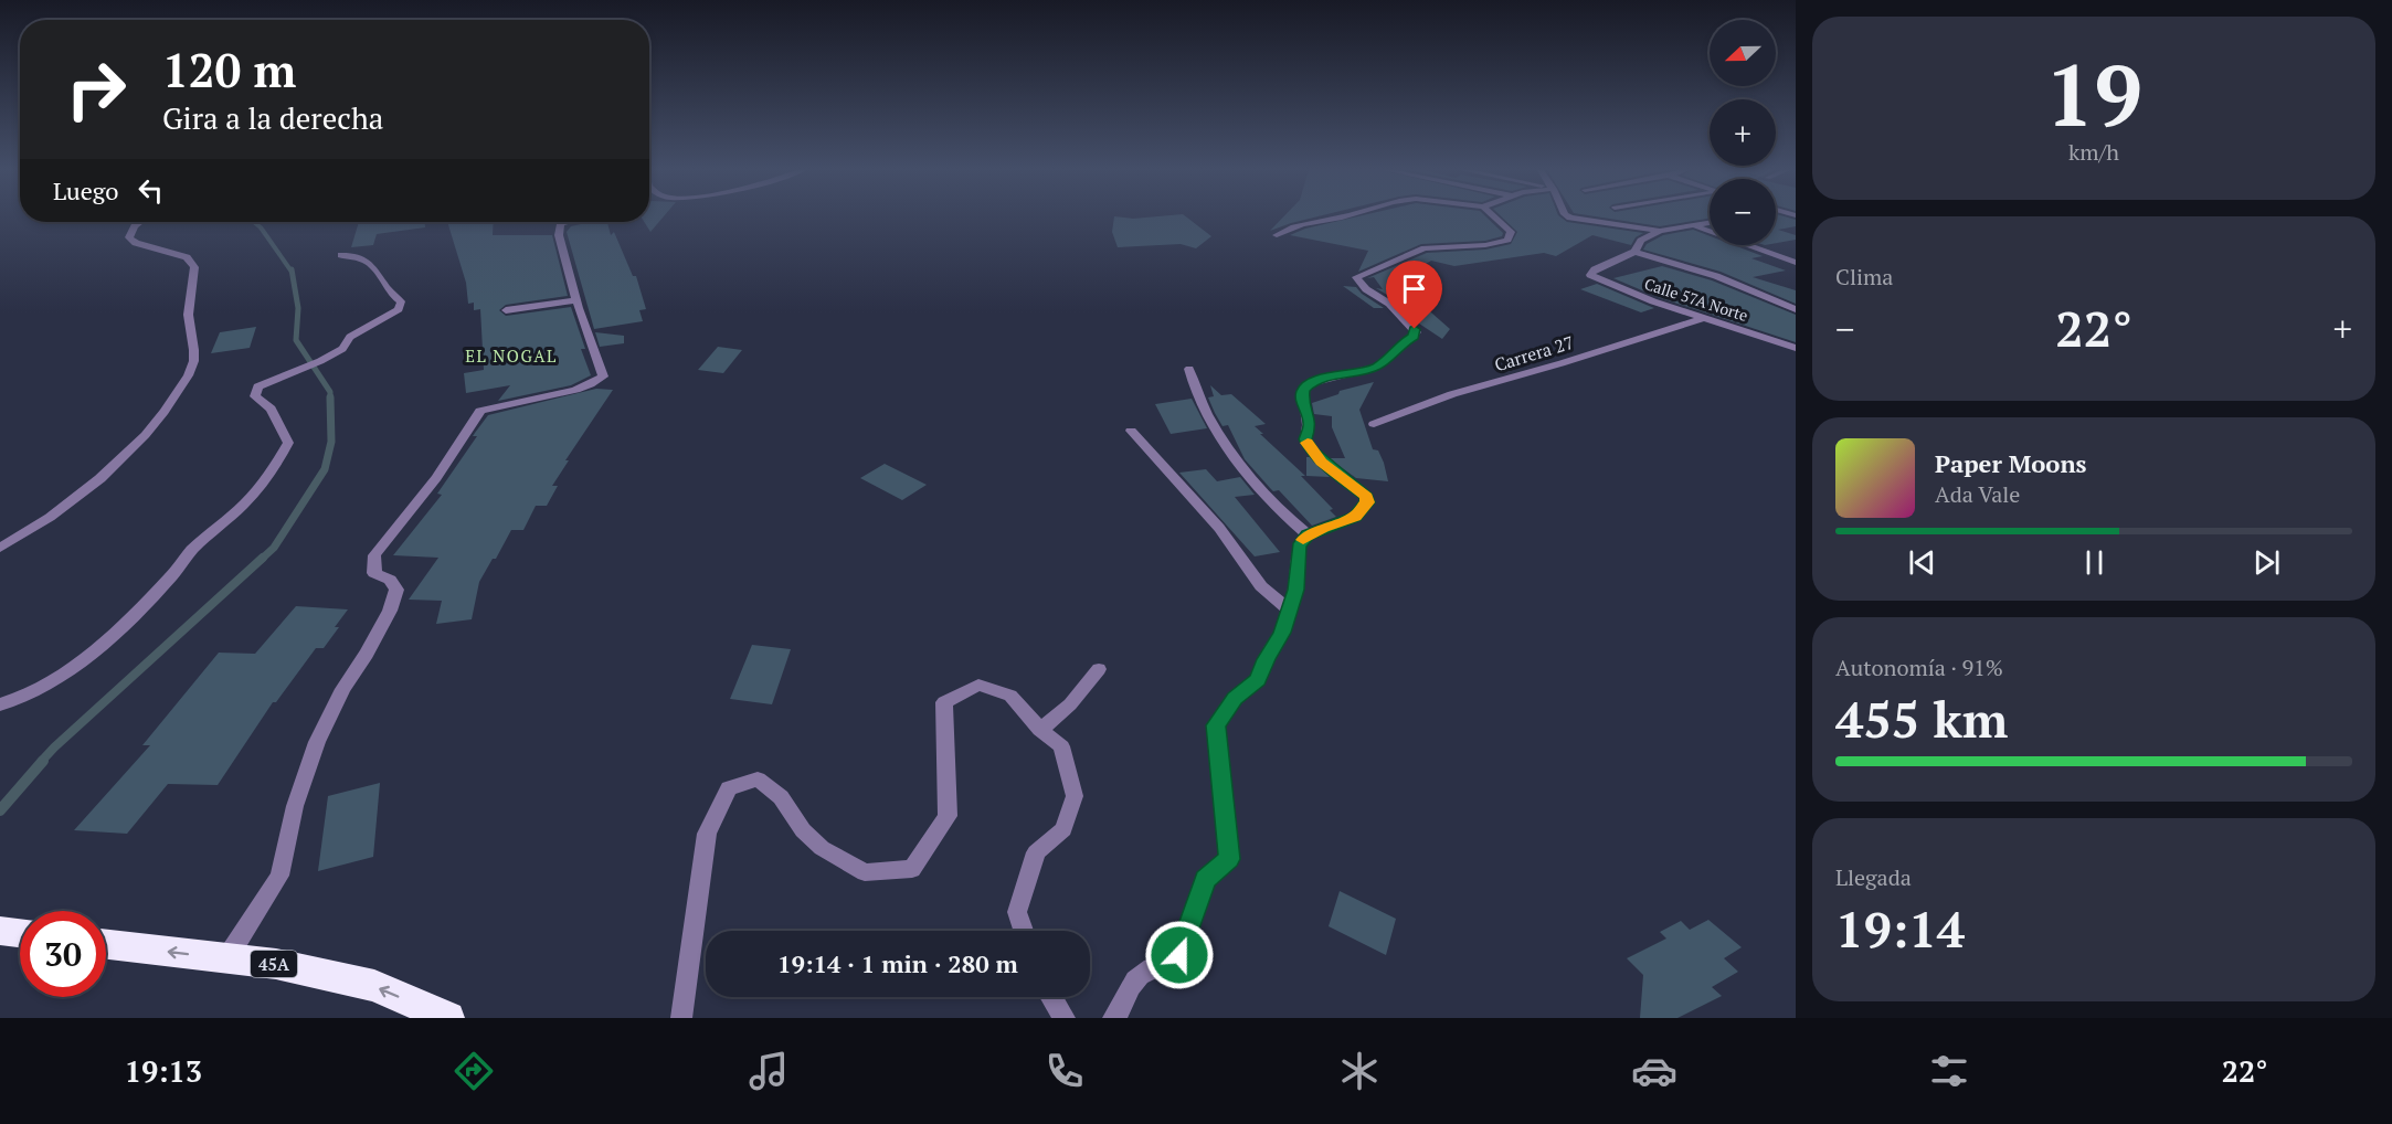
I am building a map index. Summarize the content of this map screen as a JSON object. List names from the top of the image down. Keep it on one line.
{"streets":{"highway":["45A"],"street":["Calle 57A Norte","Carrera 27"]},"crossings":[["Calle 57A Norte","Carrera 27"]],"districts":["EL NOGAL"],"north":"left","page":{"tile":[["19","km/h"],"Clima",["Autonomía · 91%","455 km"],["Llegada","19:14"]],"map_buttons":["+","−"],"turn":["120 m","Gira a la derecha"],"then":"Luego","heat":["−","22°","+"],"song":["Paper Moons","Ada Vale"],"limit":"30","trip":"19:14 · 1 min · 280 m","tabs":["19:13","22°"]}}
